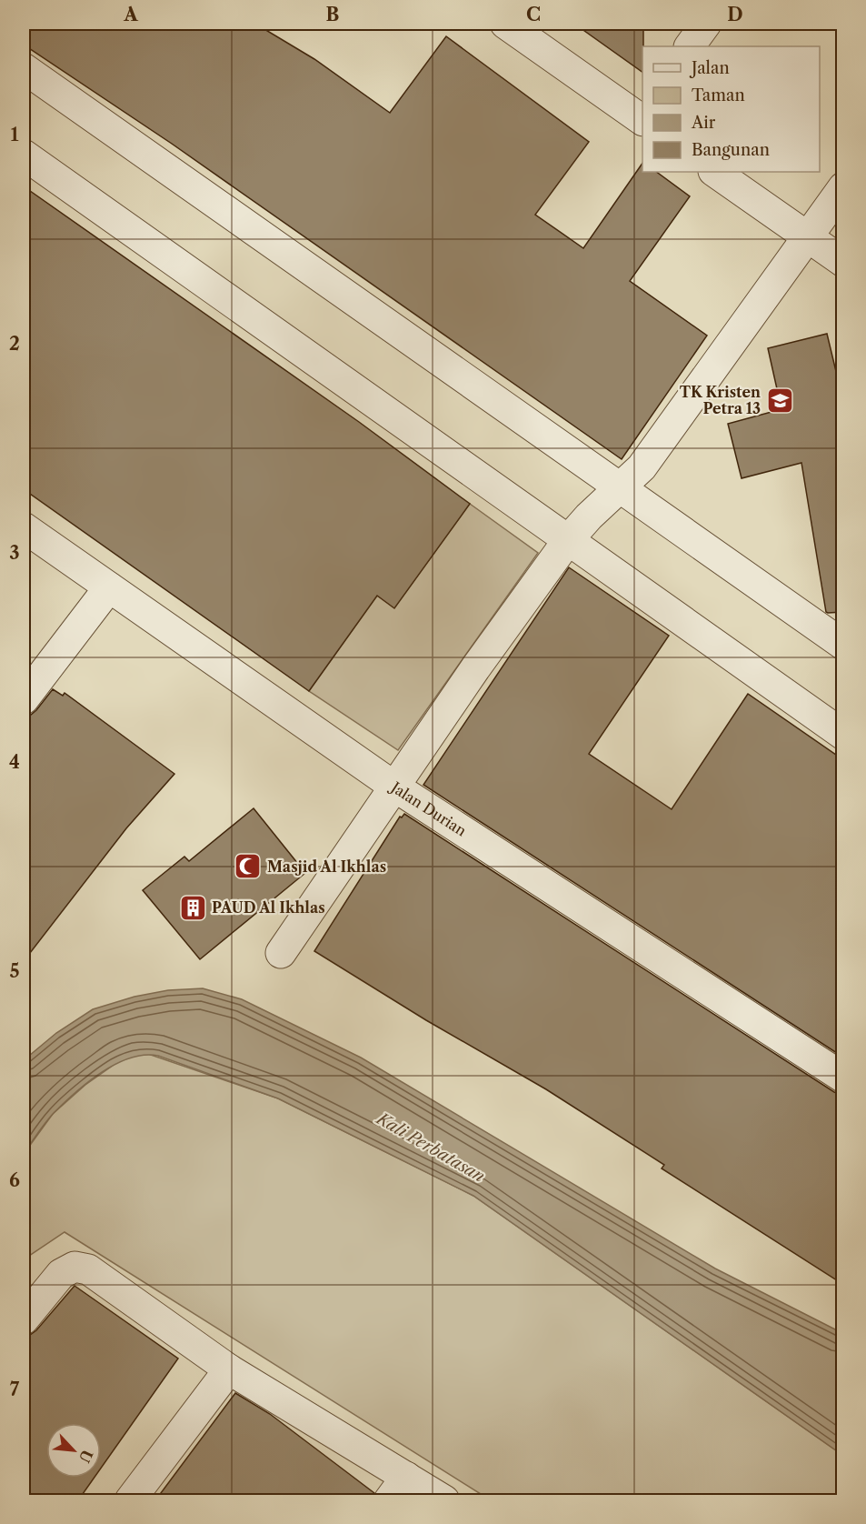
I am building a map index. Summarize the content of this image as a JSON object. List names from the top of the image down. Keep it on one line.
{"streets":{"street":["Jalan Durian"]},"water":["Kali Perbatasan"],"places":{"school or university":["TK Kristen Petra 13"],"mosque":["Masjid Al Ikhlas"],"building":["PAUD Al Ikhlas"]},"legend":["Jalan","Taman","Air","Bangunan"],"north":"bottom right","grid":{"columns":["A","B","C","D"],"rows":["1","2","3","4","5","6","7"]}}
